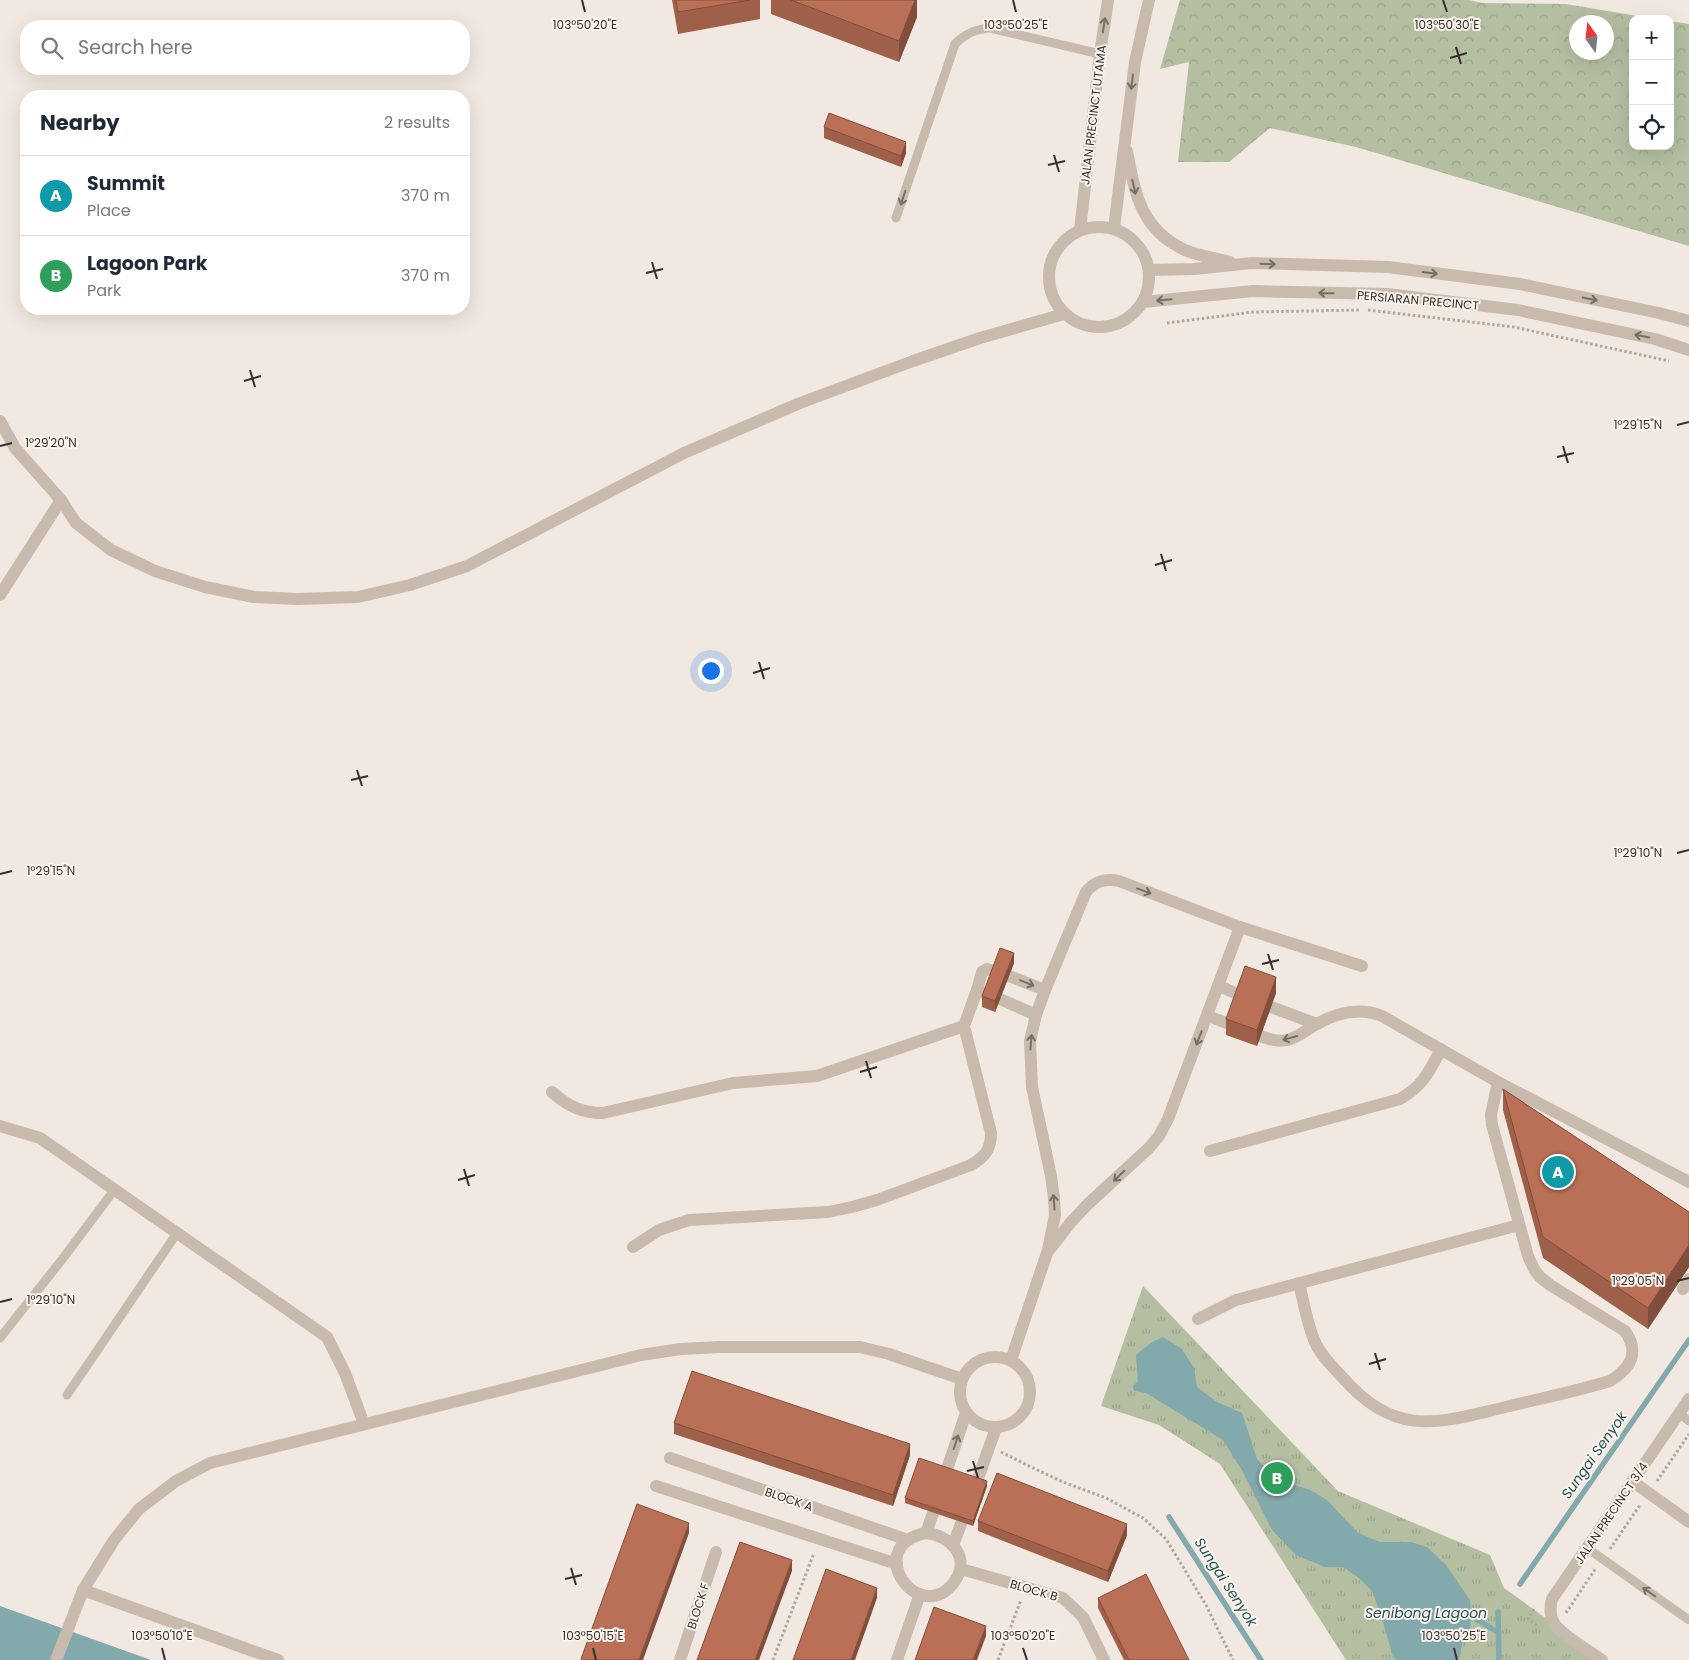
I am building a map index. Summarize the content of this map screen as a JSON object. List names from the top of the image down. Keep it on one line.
{"streets":{"street":["JALAN PRECINCT UTAMA","PERSIARAN PRECINCT","BLOCK A","JALAN PRECINCT 3/4","BLOCK B","BLOCK F"]},"crossings":[["JALAN PRECINCT UTAMA","PERSIARAN PRECINCT"],["BLOCK A","BLOCK B"]],"water":["Sungai Senyok","Senibong Lagoon"],"north":"top","page":{"map_buttons":["+","−"],"search":"Search here","heading":["Nearby","2 results"],"list":[{"mark":"A","name":"Summit","note":"Place","value":"370 m"},{"mark":"B","name":"Lagoon Park","note":"Park","value":"370 m"}],"pins":["A","B"]},"coordinates":["103°50'20\"E","103°50'25\"E","103°50'30\"E","1°29'15\"N","1°29'20\"N","1°29'10\"N","1°29'05\"N","103°50'10\"E","103°50'15\"E"]}
